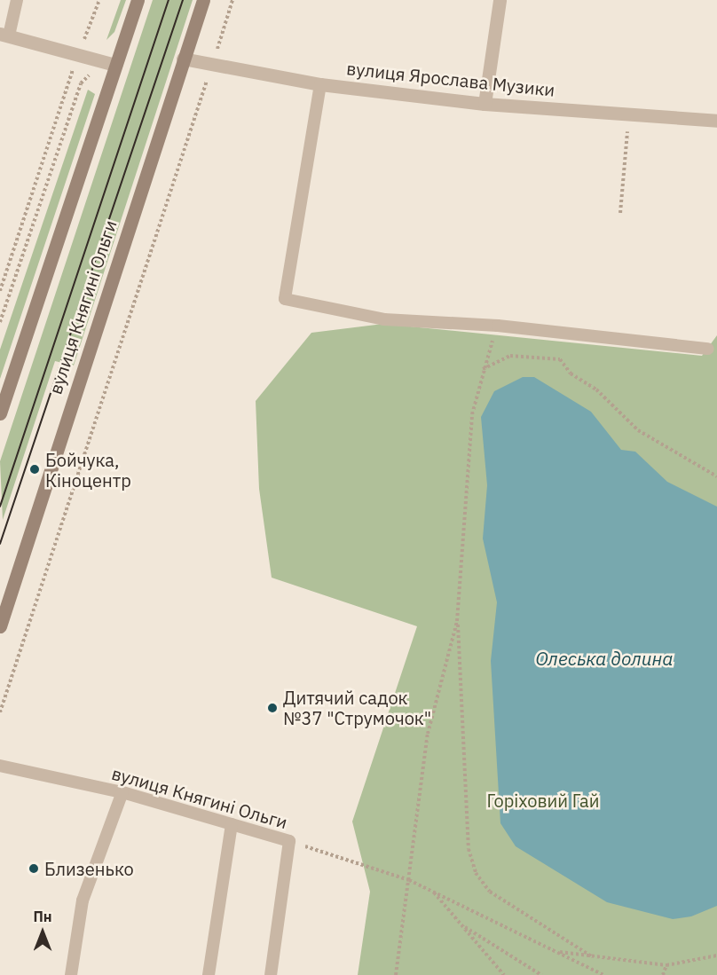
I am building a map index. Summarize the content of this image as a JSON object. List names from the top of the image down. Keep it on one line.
{"streets":{"main road":["вулиця Княгині Ольги"],"street":["вулиця Ярослава Музики"]},"crossings":[["вулиця Ярослава Музики","вулиця Княгині Ольги"]],"water":["Олеська долина"],"parks":["Горіховий Гай"],"places":["Бойчука, Кіноцентр","Дитячий садок №37 \"Струмочок\"","Близенько"],"north":"top"}
